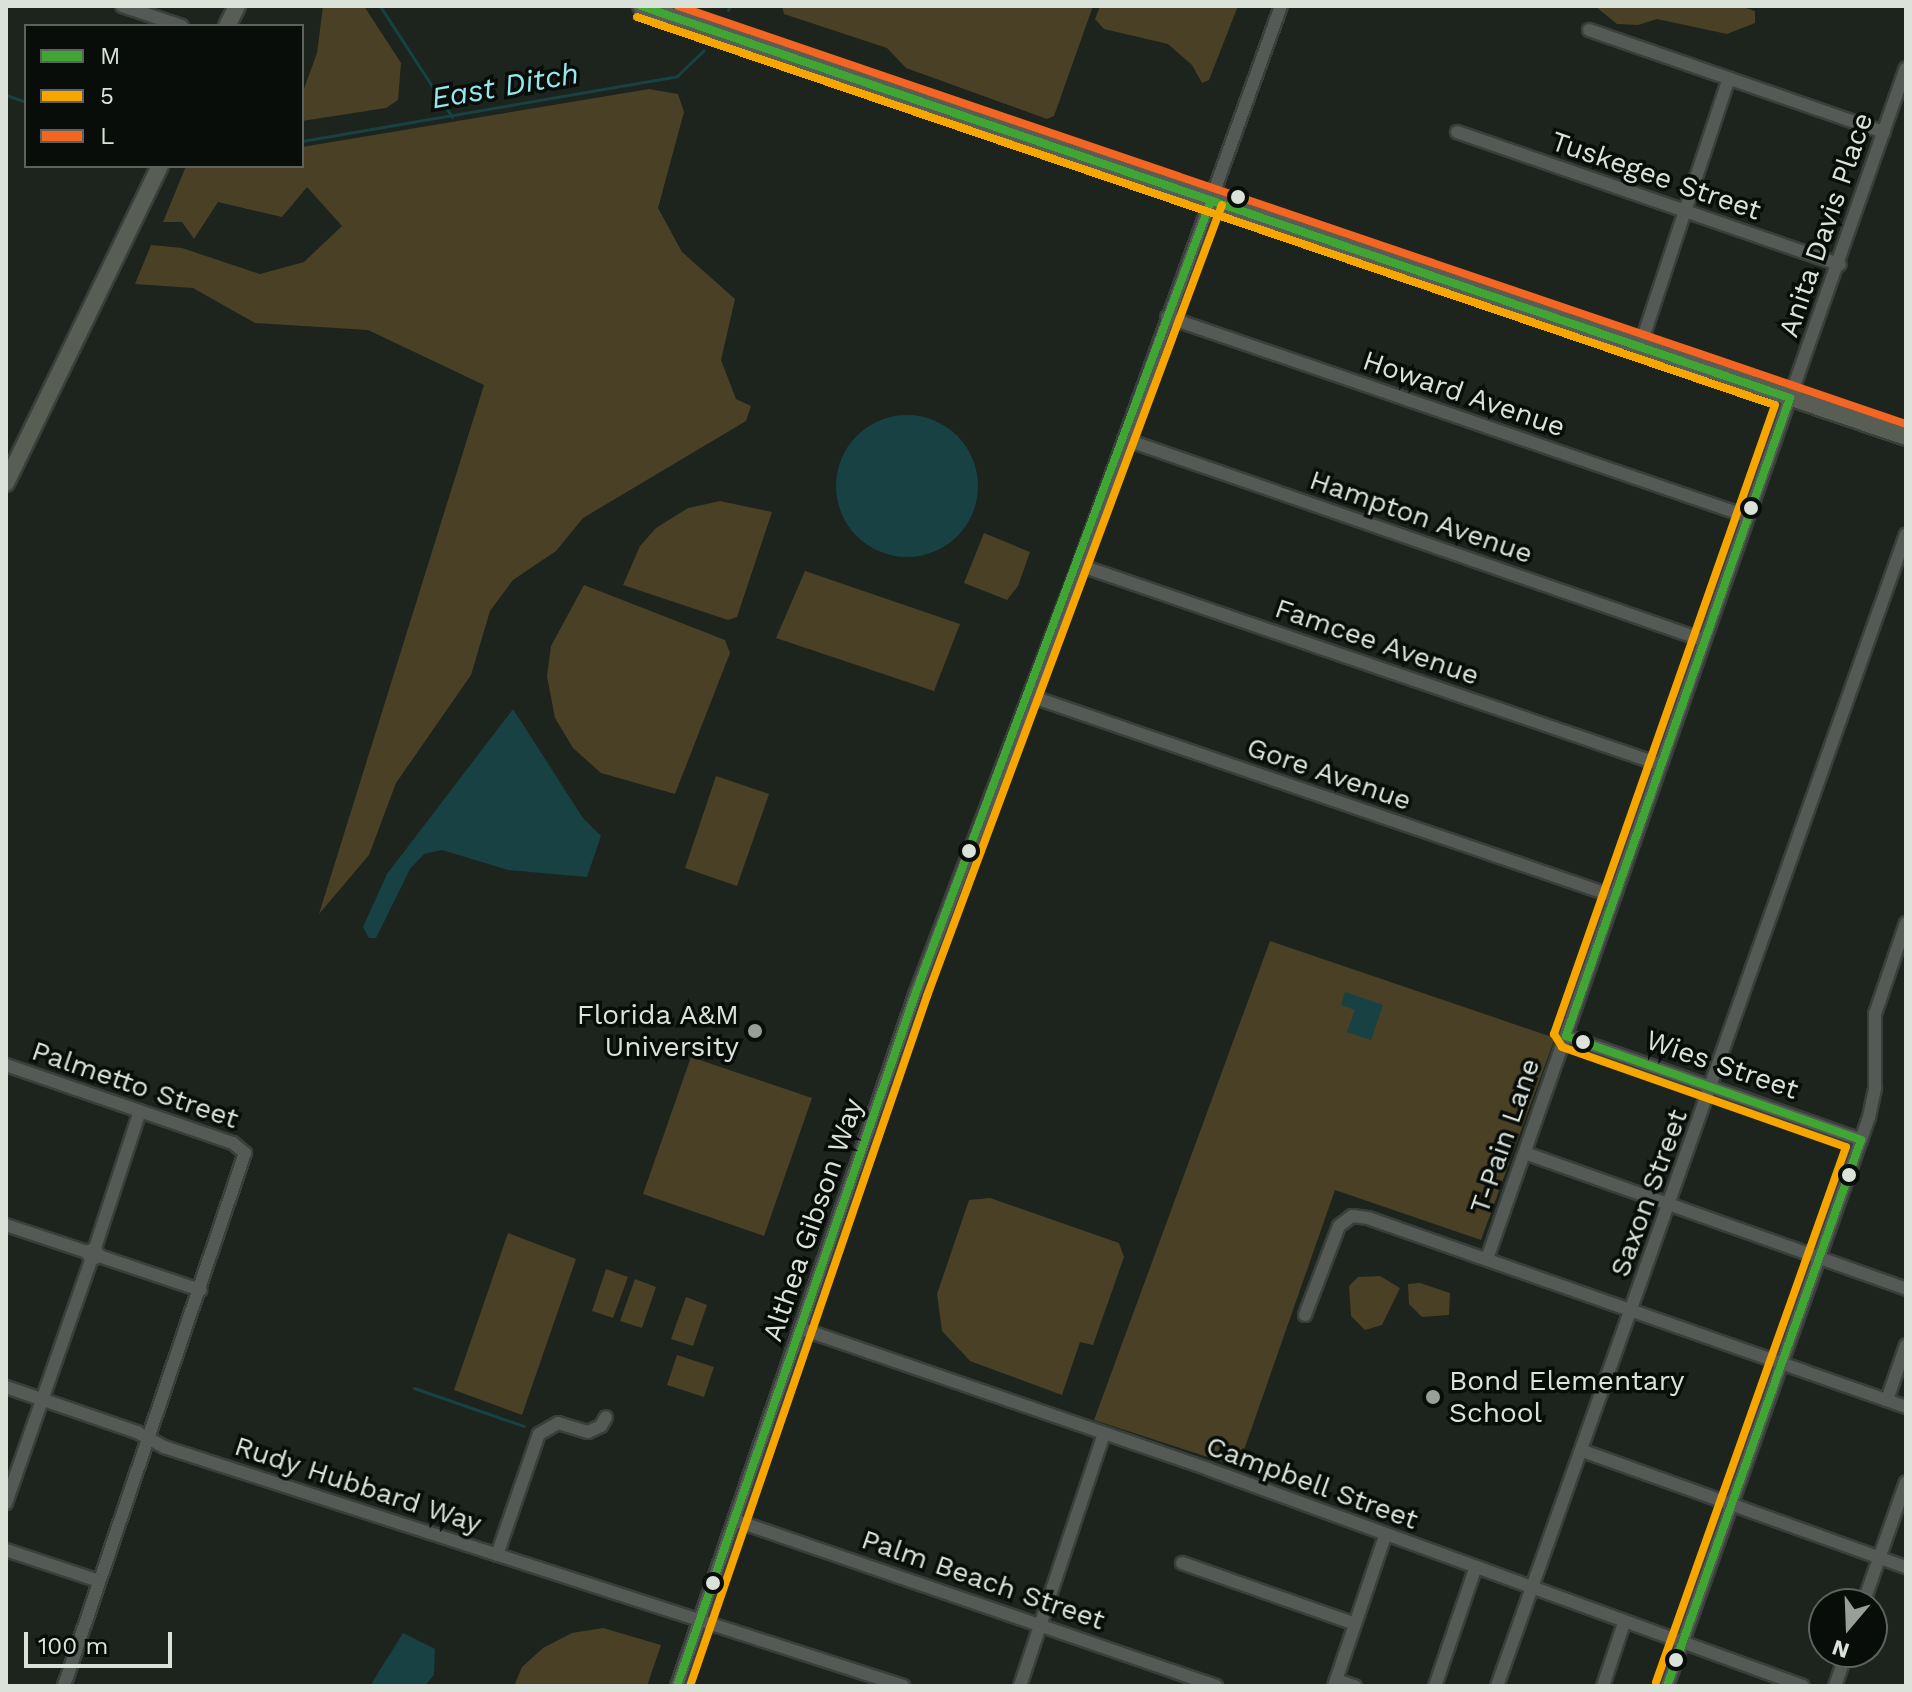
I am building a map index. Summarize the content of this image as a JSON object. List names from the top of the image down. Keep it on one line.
{"streets":{"street":["Tuskegee Street","Anita Davis Place","Howard Avenue","Hampton Avenue","Famcee Avenue","Gore Avenue","Wies Street","Palmetto Street","T-Pain Lane","Saxon Street","Althea Gibson Way","Campbell Street","Rudy Hubbard Way","Palm Beach Street"]},"crossings":[["Tuskegee Street","Anita Davis Place"],["Anita Davis Place","T-Pain Lane"],["Howard Avenue","T-Pain Lane"],["Howard Avenue","Althea Gibson Way"],["Hampton Avenue","T-Pain Lane"],["Hampton Avenue","Althea Gibson Way"],["Famcee Avenue","T-Pain Lane"],["Famcee Avenue","Althea Gibson Way"],["Gore Avenue","T-Pain Lane"],["Gore Avenue","Althea Gibson Way"],["Wies Street","T-Pain Lane"],["Wies Street","Saxon Street"],["Saxon Street","Campbell Street"],["Althea Gibson Way","Campbell Street"],["Althea Gibson Way","Rudy Hubbard Way"],["Althea Gibson Way","Palm Beach Street"]],"water":["East Ditch"],"places":["Florida A&M University","Bond Elementary School"],"lines":["transit line M","transit line L","transit line 5"],"legend":["M","5","L"],"scale_bar":"100 m","north":"bottom"}
